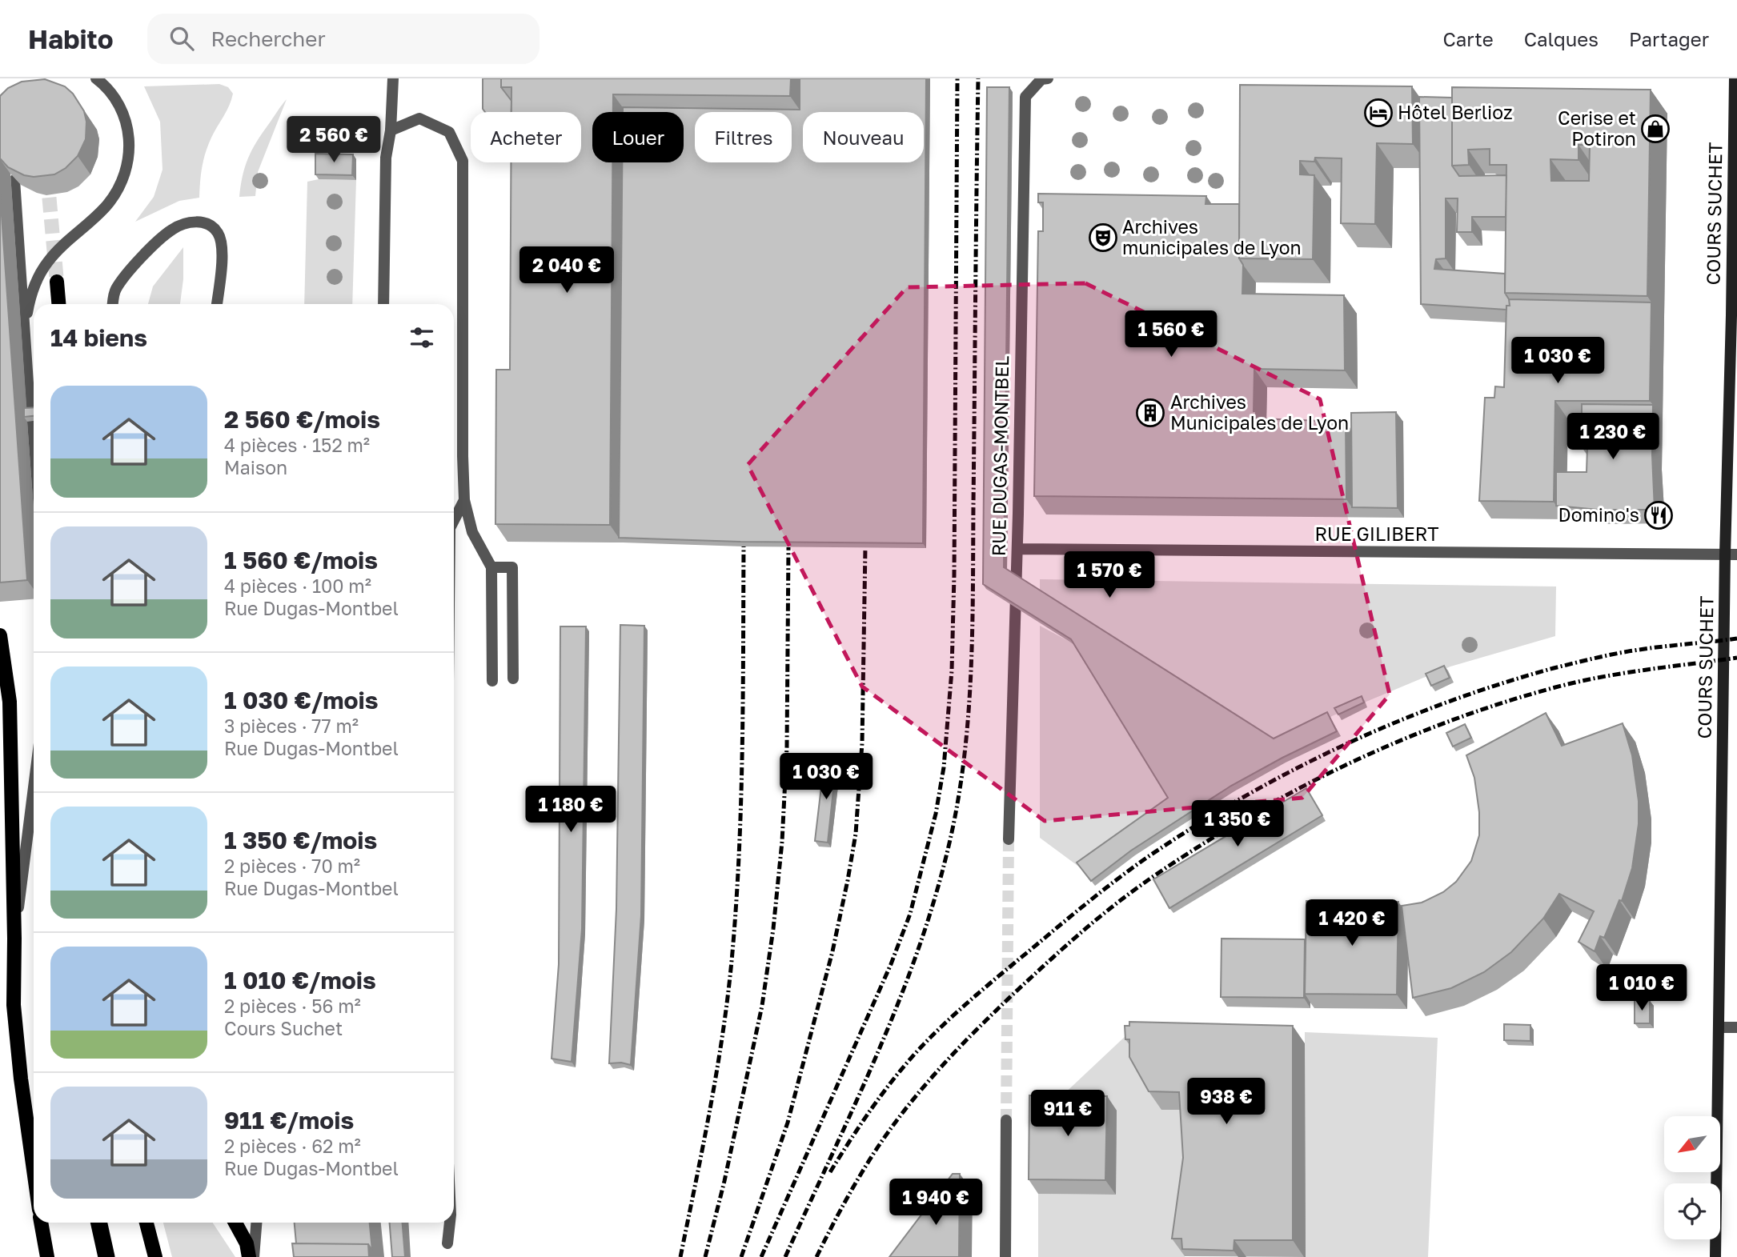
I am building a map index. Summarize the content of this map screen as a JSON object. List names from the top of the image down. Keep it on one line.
{"streets":{"street":["COURS SUCHET","RUE DUGAS-MONTBEL","RUE GILIBERT"]},"crossings":[["COURS SUCHET","RUE GILIBERT"],["RUE DUGAS-MONTBEL","RUE GILIBERT"]],"places":{"hotel":["Hôtel Berlioz"],"shop":["Cerise et Potiron"],"theatre":["Archives municipales de Lyon"],"building":["Archives Municipales de Lyon"],"restaurant":["Domino's"]},"north":"bottom left","page":{"header":"Habito","search":"Rechercher","nav":["Carte","Calques","Partager"],"chip":["Acheter","Louer","Filtres","Nouveau"],"price":["2 560 €","2 040 €","1 560 €","1 030 €","1 230 €","1 570 €","1 030 €","1 180 €","1 350 €","1 420 €","1 010 €","938 €","911 €","1 940 €"],"heading":"14 biens","list":[{"name":"2 560 €/mois","note":"4 pièces · 152 m² · Maison"},{"name":"1 560 €/mois","note":"4 pièces · 100 m² · Rue Dugas-Montbel"},{"name":"1 030 €/mois","note":"3 pièces · 77 m² · Rue Dugas-Montbel"},{"name":"1 350 €/mois","note":"2 pièces · 70 m² · Rue Dugas-Montbel"},{"name":"1 010 €/mois","note":"2 pièces · 56 m² · Cours Suchet"},{"name":"911 €/mois","note":"2 pièces · 62 m² · Rue Dugas-Montbel"}]}}
